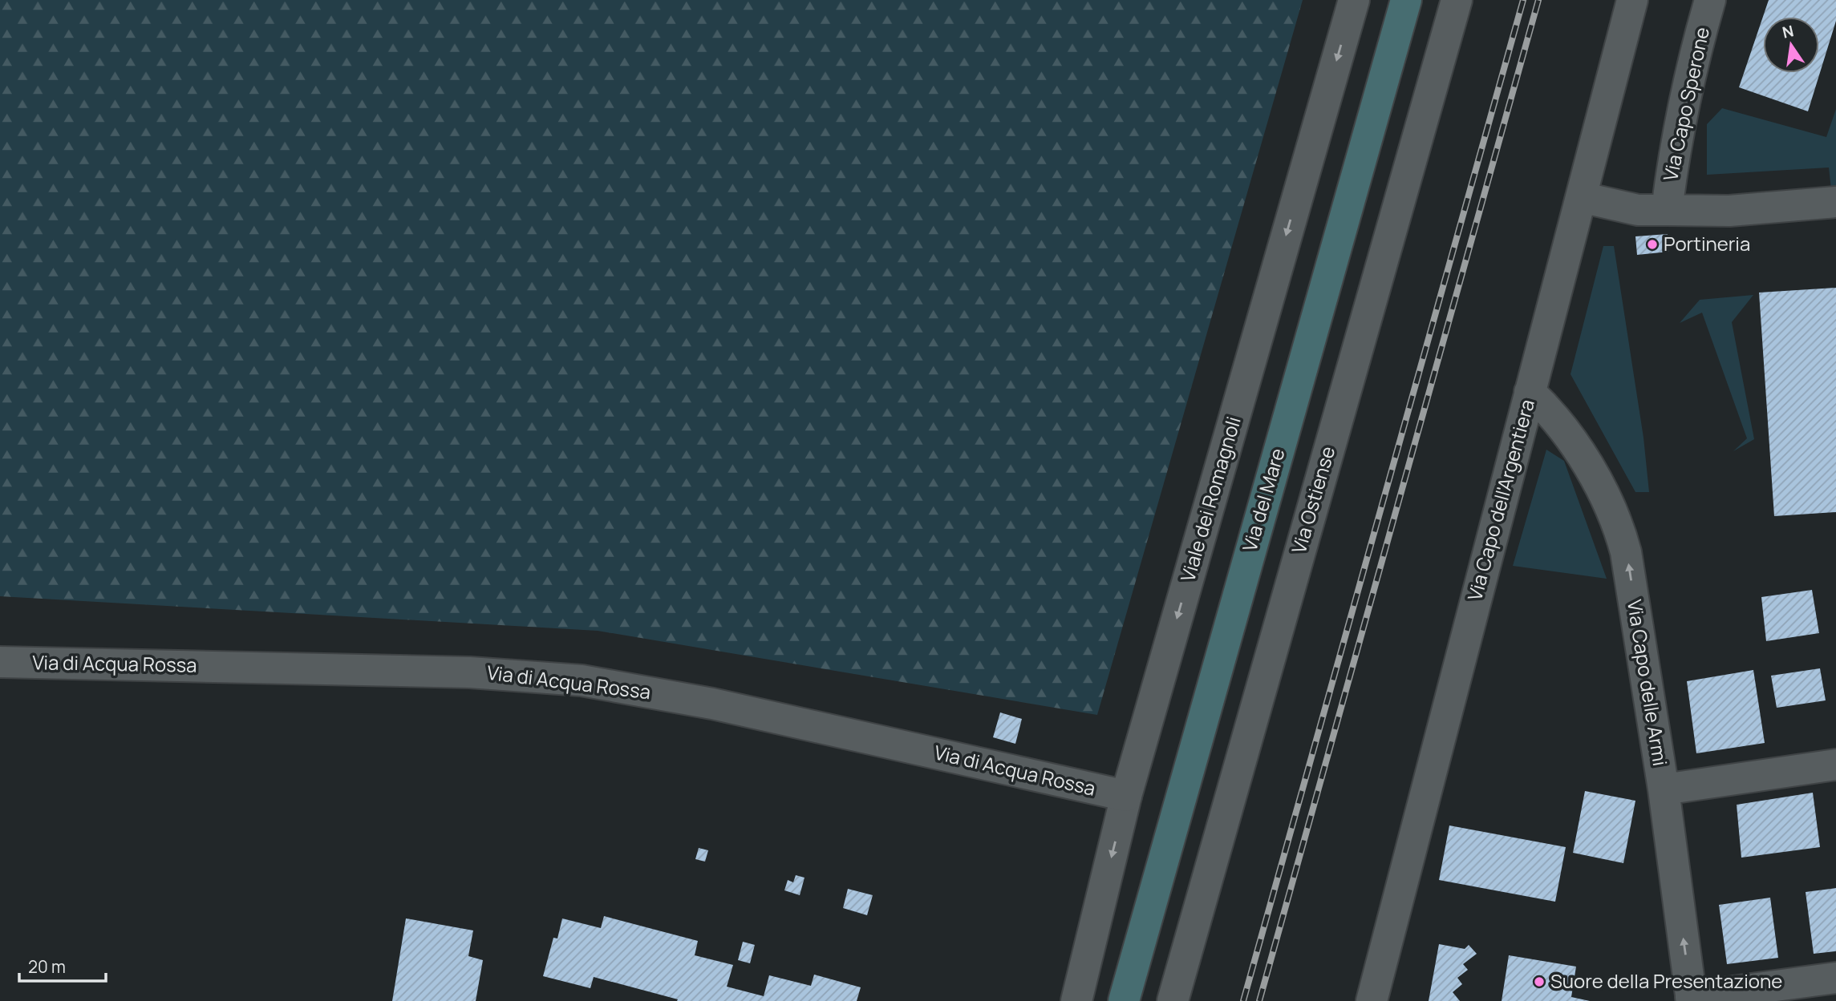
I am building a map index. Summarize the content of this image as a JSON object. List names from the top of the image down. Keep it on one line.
{"streets":{"main road":["Via del Mare"],"street":["Via Capo Sperone","Viale dei Romagnoli","Via Ostiense","Via Capo dell'Argentiera","Via di Acqua Rossa","Via Capo delle Armi"]},"crossings":[["Via Capo Sperone","Via Capo dell'Argentiera"],["Viale dei Romagnoli","Via di Acqua Rossa"],["Via Capo dell'Argentiera","Via Capo delle Armi"]],"one_way":["Viale dei Romagnoli","Via Capo delle Armi"],"places":["Portineria","Suore della Presentazione"],"scale_bar":"20 m","north":"top"}
